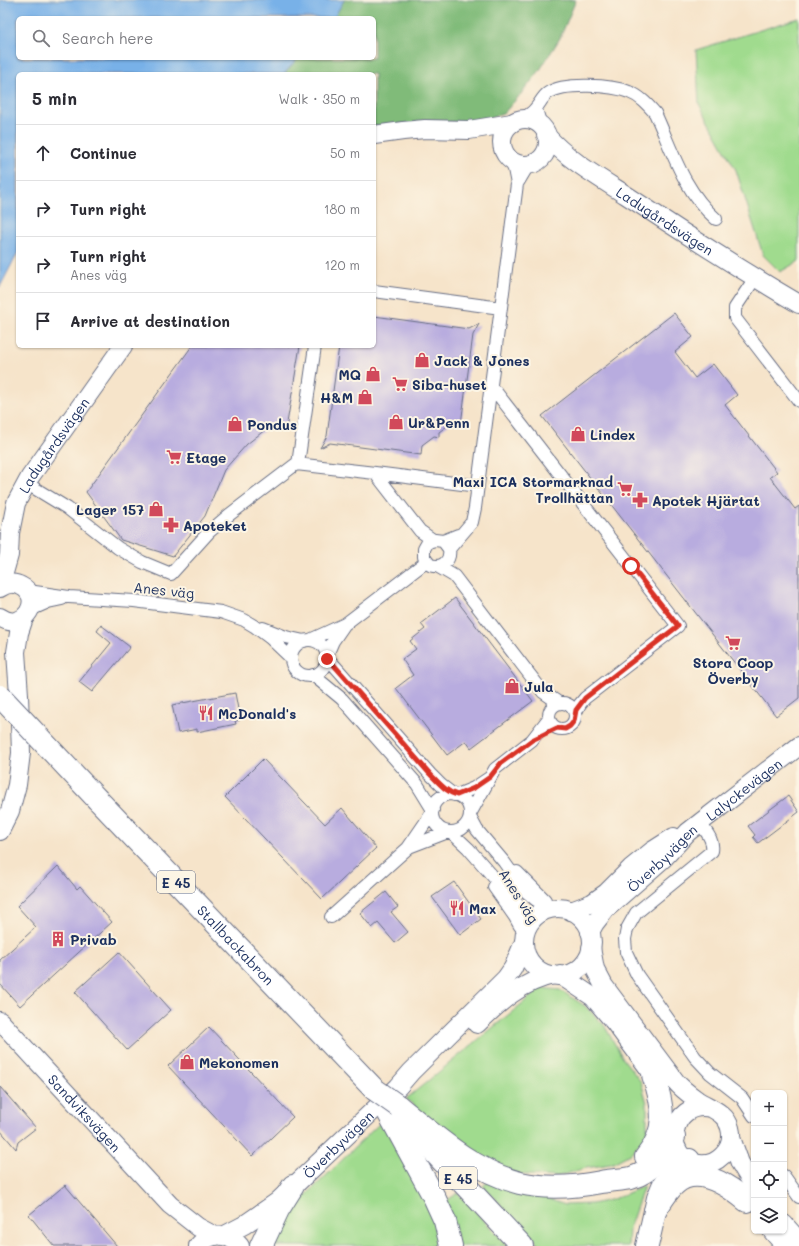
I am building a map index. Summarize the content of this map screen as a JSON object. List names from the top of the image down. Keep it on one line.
{"streets":{"highway":["E 45","Stallbackabron"],"main road":["Ladugårdsvägen","Lalyckevägen","Överbyvägen","Sandviksvägen"],"street":["Anes väg"]},"crossings":[["Ladugårdsvägen","Anes väg"],["Anes väg","Överbyvägen"],["Lalyckevägen","Överbyvägen"],["Överbyvägen","E 45"],["Överbyvägen","Stallbackabron"],["Överbyvägen","Sandviksvägen"],["E 45","Stallbackabron"]],"places":{"shop":["Jack & Jones","MQ","H&M","Ur&Penn","Pondus","Lindex","Lager 157","Jula","Mekonomen"],"supermarket":["Siba-huset","Etage","Maxi ICA Stormarknad Trollhättan","Stora Coop Överby"],"pharmacy":["Apotek Hjärtat","Apoteket"],"restaurant":["McDonald's","Max"],"building":["Privab"]},"page":{"search":"Search here","heading":["5 min","Walk · 350 m"],"list":[["Continue","50 m"],["Turn right","180 m"],["Turn right","Anes väg","120 m"],"Arrive at destination"],"map_buttons":["+","−"]}}
